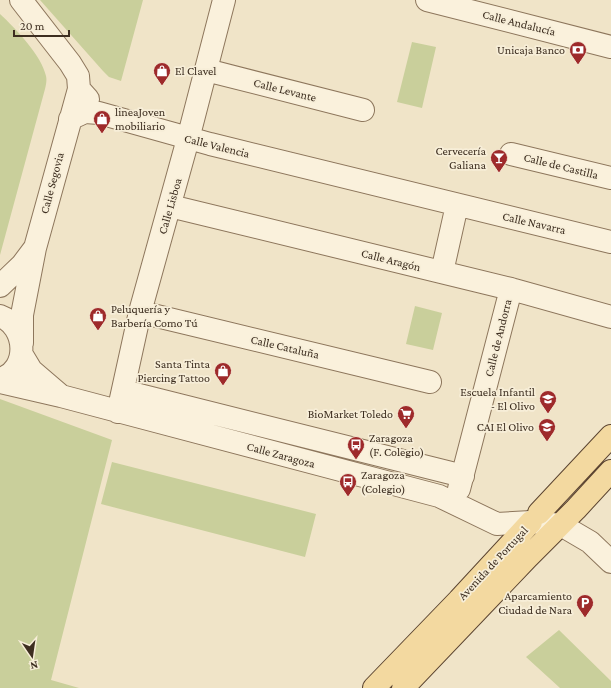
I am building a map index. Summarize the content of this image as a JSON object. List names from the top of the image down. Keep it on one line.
{"streets":{"main road":["Avenida de Portugal"],"street":["Calle Andalucía","Calle Levante","Calle Valencia","Calle de Castilla","Calle Segovia","Calle Lisboa","Calle Navarra","Calle Aragón","Calle de Andorra","Calle Cataluña","Calle Zaragoza"]},"crossings":[["Calle Levante","Calle Lisboa"],["Calle Valencia","Calle Lisboa"],["Calle Valencia","Calle Navarra"],["Calle Segovia","Calle Zaragoza"],["Calle Lisboa","Calle Aragón"],["Calle Lisboa","Calle Cataluña"],["Calle Lisboa","Calle Zaragoza"],["Calle Aragón","Calle de Andorra"],["Calle de Andorra","Calle Zaragoza"],["Calle Zaragoza","Avenida de Portugal"]],"places":{"bank":["Unicaja Banco"],"shop":["El Clavel","lineaJoven mobiliario","Peluquería y Barbería Como Tú","Santa Tinta Piercing Tattoo"],"bar":["Cervecería Galiana"],"school or university":["Escuela Infantil - El Olivo","CAI El Olivo"],"supermarket":["BioMarket Toledo"],"bus stop":["Zaragoza (F. Colegio)","Zaragoza (Colegio)"],"parking":["Aparcamiento Ciudad de Nara"]},"scale_bar":"20 m","north":"bottom"}
